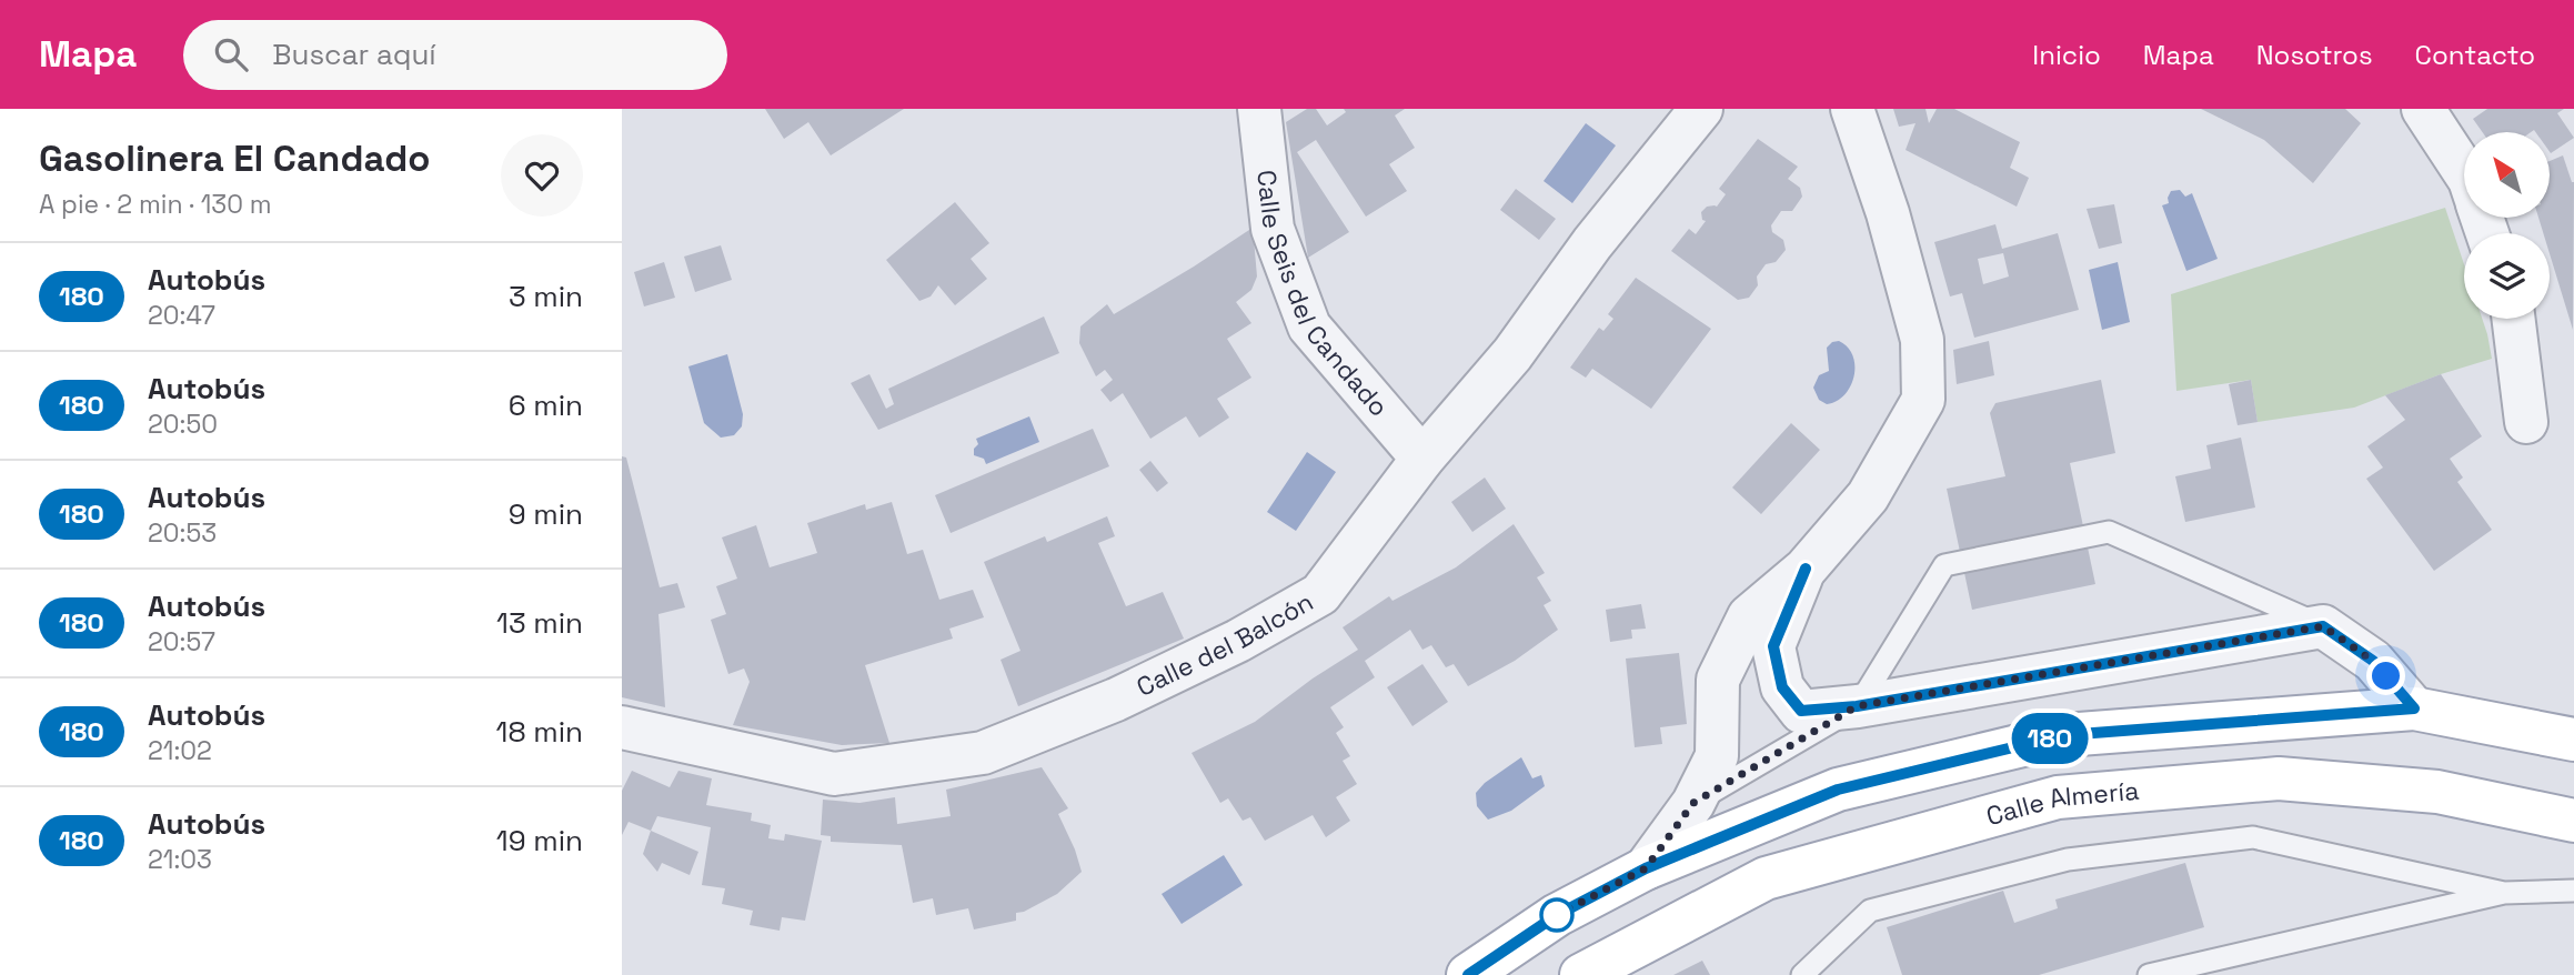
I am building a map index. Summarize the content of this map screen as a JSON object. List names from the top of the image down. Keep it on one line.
{"streets":{"main road":["Calle Almería"],"street":["Calle Seis del Candado","Calle del Balcón"]},"crossings":[["Calle Seis del Candado","Calle del Balcón"]],"lines":["bus line 180"],"north":"top left","page":{"header":"Mapa","search":"Buscar aquí","nav":["Inicio","Mapa","Nosotros","Contacto"],"heading":["Gasolinera El Candado","A pie · 2 min · 130 m"],"on_map":"180","list":[{"mark":"180","name":"Autobús","note":"20:47","value":"3 min"},{"mark":"180","name":"Autobús","note":"20:50","value":"6 min"},{"mark":"180","name":"Autobús","note":"20:53","value":"9 min"},{"mark":"180","name":"Autobús","note":"20:57","value":"13 min"},{"mark":"180","name":"Autobús","note":"21:02","value":"18 min"},{"mark":"180","name":"Autobús","note":"21:03","value":"19 min"}]}}
